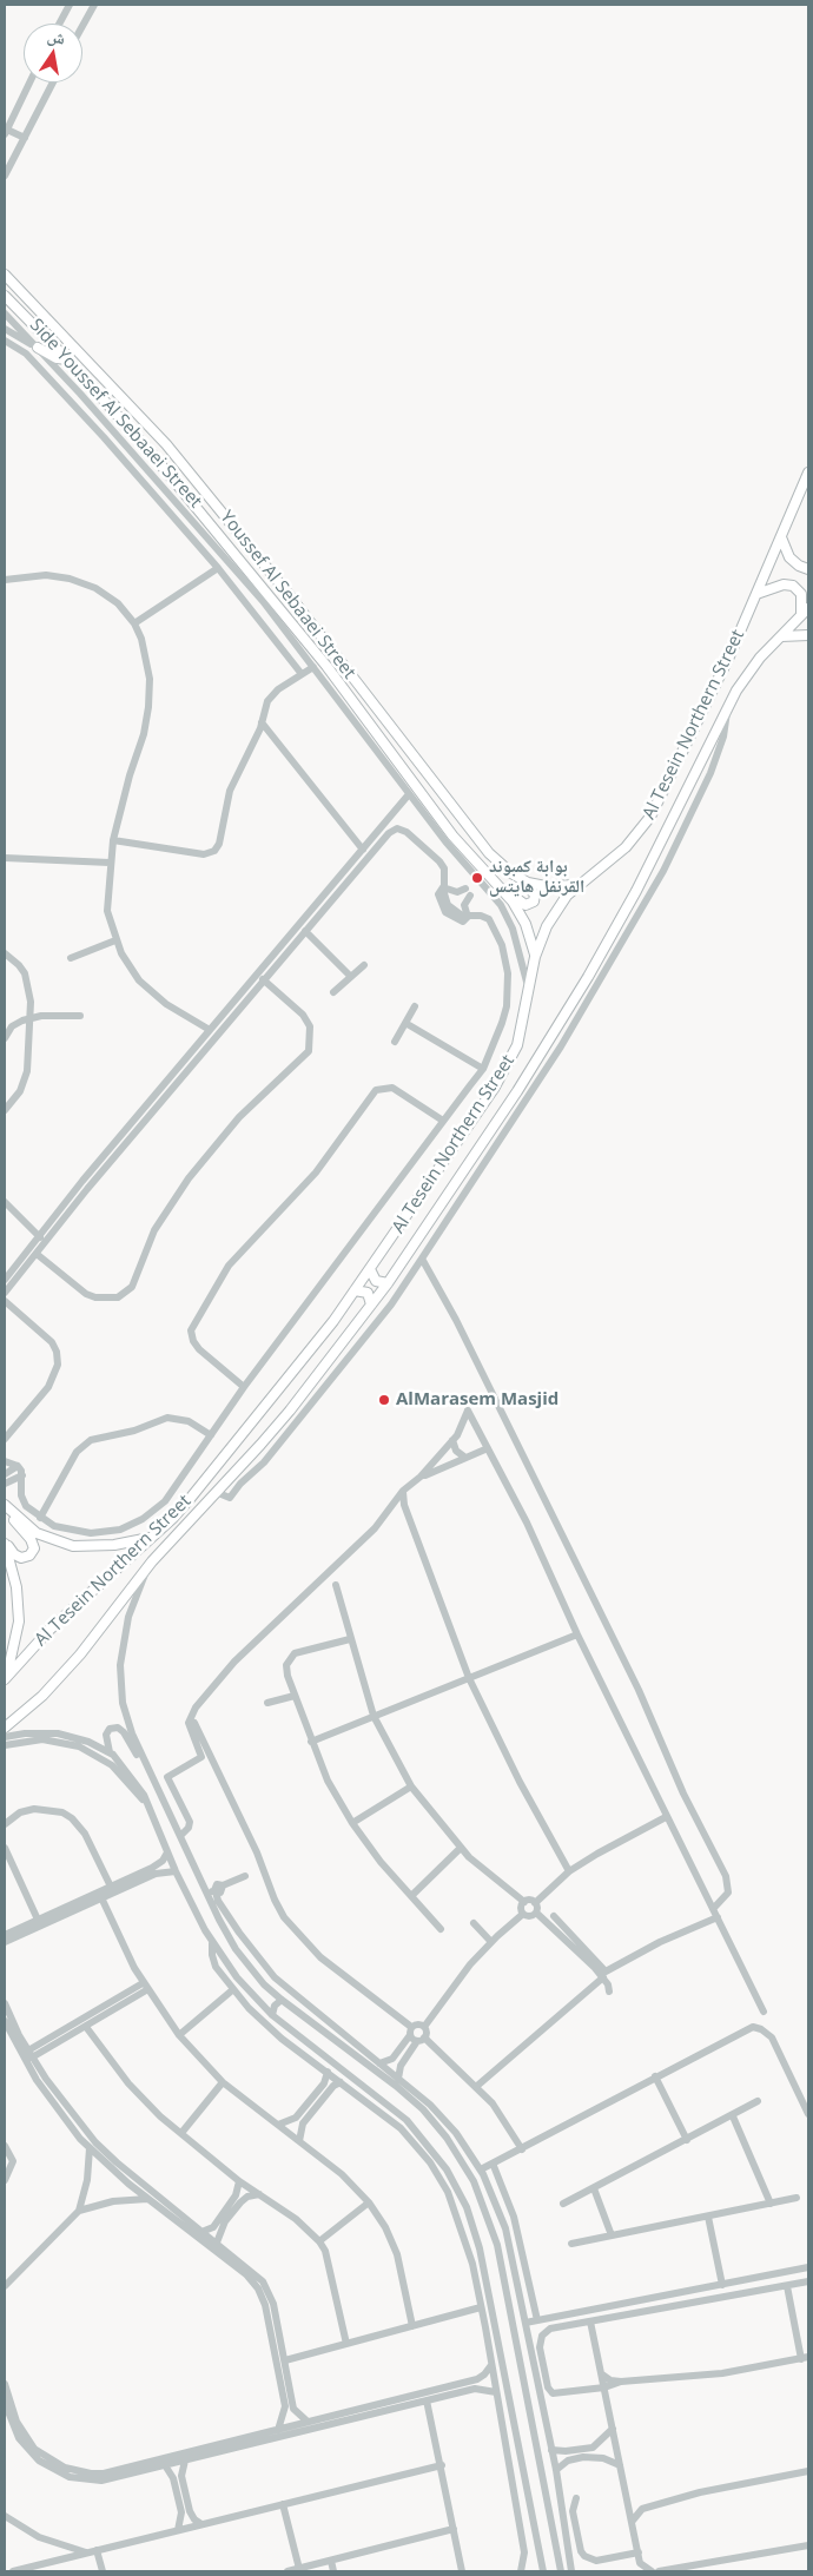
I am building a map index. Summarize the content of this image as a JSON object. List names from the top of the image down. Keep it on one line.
{"streets":{"main road":["Youssef Al Sebaaei Street","Al Tesein Northern Street"],"street":["Side Youssef Al Sebaaei Street"]},"crossings":[["Side Youssef Al Sebaaei Street","Al Tesein Northern Street"],["Youssef Al Sebaaei Street","Al Tesein Northern Street"]],"places":["بوابة كمبوند القرنفل هايتس","AlMarasem Masjid"],"north":"top"}
